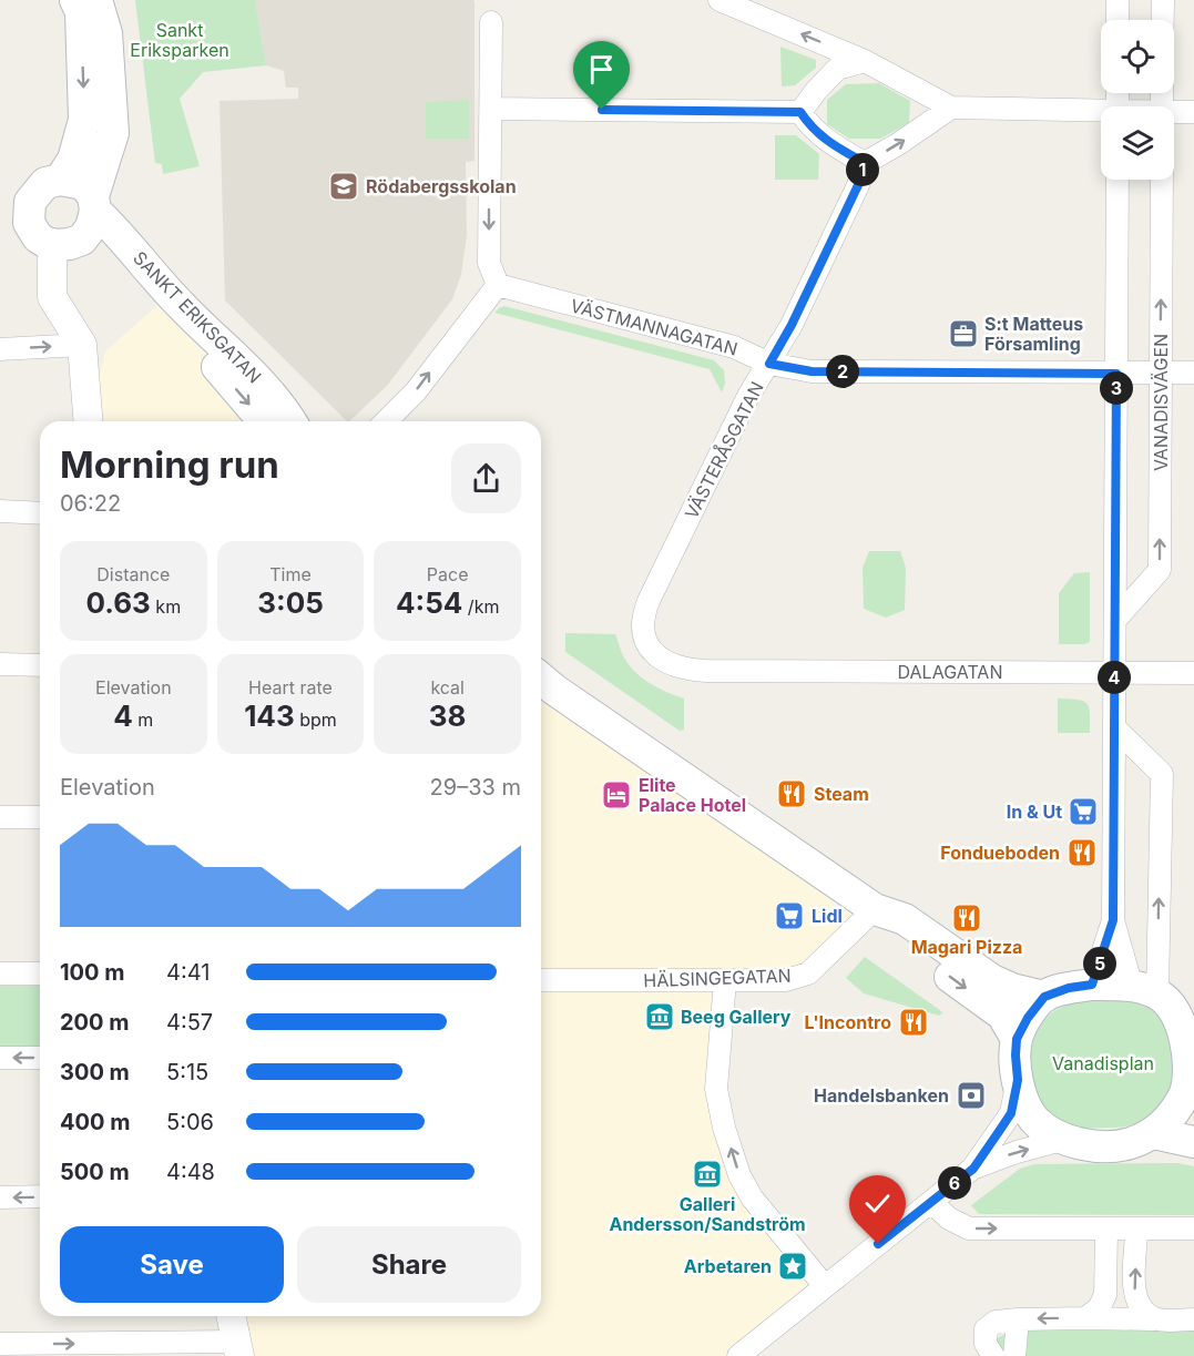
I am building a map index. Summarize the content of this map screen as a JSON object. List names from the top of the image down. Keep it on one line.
{"streets":{"main road":["SANKT ERIKSGATAN"],"street":["VÄSTMANNAGATAN","VANADISVÄGEN","VÄSTERÅSGATAN","DALAGATAN","HÄLSINGEGATAN"]},"crossings":[["VÄSTMANNAGATAN","VANADISVÄGEN"],["VÄSTMANNAGATAN","VÄSTERÅSGATAN"],["VÄSTERÅSGATAN","DALAGATAN"]],"parks":["Sankt Eriksparken","Vanadisplan"],"places":{"school or university":["Rödabergsskolan"],"office":["S:t Matteus Församling"],"restaurant":["Steam","Fondueboden","Magari Pizza","L'Incontro"],"hotel":["Elite Palace Hotel"],"supermarket":["In & Ut","Lidl"],"museum":["Beeg Gallery","Galleri Andersson/Sandström"],"bank":["Handelsbanken"],"place":["Arbetaren"]},"page":{"pins":["1","2","3","4","5","6"],"heading":["Morning run","06:22"],"stats":[["Distance","0.63 km"],["Time","3:05"],["Pace","4:54 /km"],["Elevation","4 m"],["Heart rate","143 bpm"],["kcal","38"]],"chart":["Elevation","29–33 m"],"list":[{"name":"100 m","note":"4:41"},{"name":"200 m","note":"4:57"},{"name":"300 m","note":"5:15"},{"name":"400 m","note":"5:06"},{"name":"500 m","note":"4:48"}],"buttons":["Save","Share"]}}
